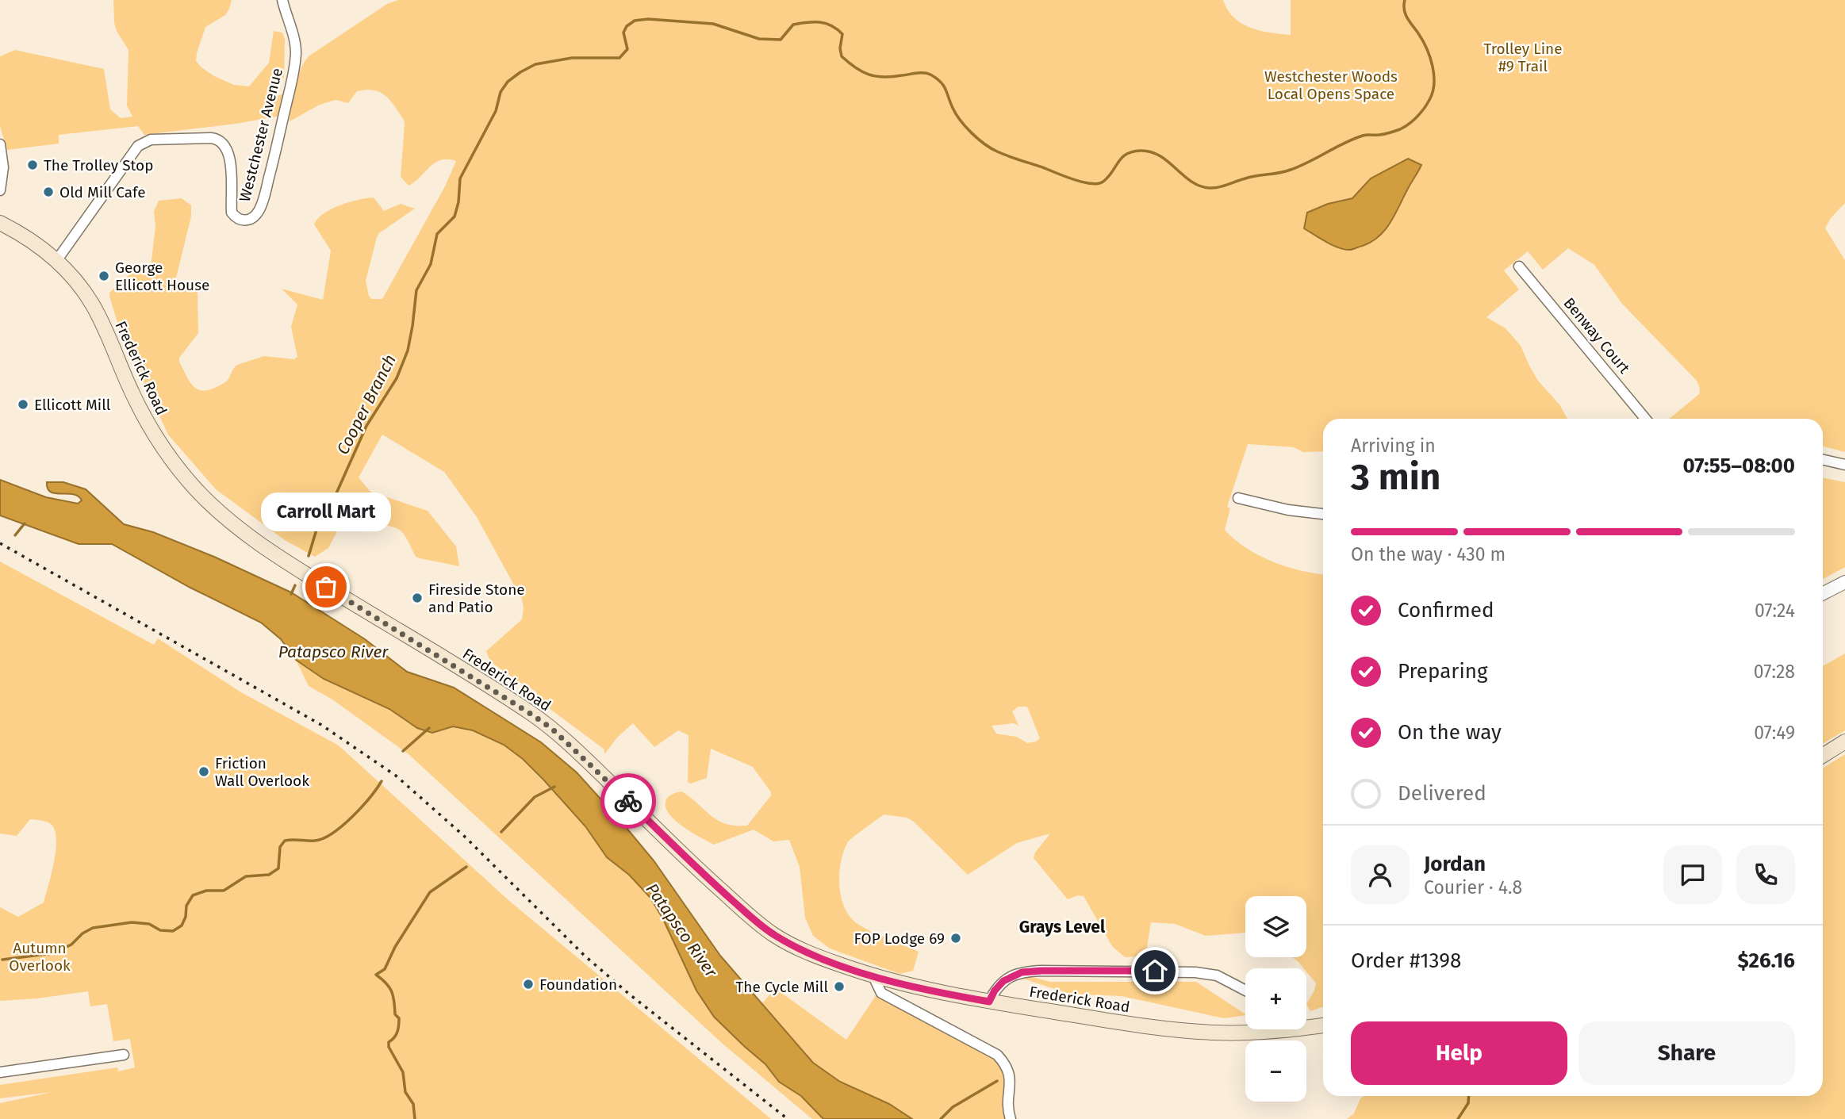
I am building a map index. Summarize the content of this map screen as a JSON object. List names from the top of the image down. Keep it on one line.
{"streets":{"main road":["Frederick Road"],"street":["Westchester Avenue","Benway Court"]},"crossings":[["Westchester Avenue","Frederick Road"]],"districts":["Grays Level"],"water":["Cooper Branch","Patapsco River"],"parks":["Trolley Line #9 Trail","Westchester Woods Local Opens Space","Autumn Overlook"],"places":["The Trolley Stop","Old Mill Cafe","George Ellicott House","Ellicott Mill","Carroll Mart","Fireside Stone and Patio","Friction Wall Overlook","FOP Lodge 69","Foundation","The Cycle Mill"],"page":{"heading":["3 min","Arriving in","07:55–08:00"],"panel":["Jordan","Courier · 4.8","Order #1398","$26.16"],"bubble":"Carroll Mart","bar":"On the way · 430 m","list":[["Confirmed","07:24"],["Preparing","07:28"],["On the way","07:49"],"Delivered"],"map_buttons":["+","−"],"buttons":["Help","Share"]}}
